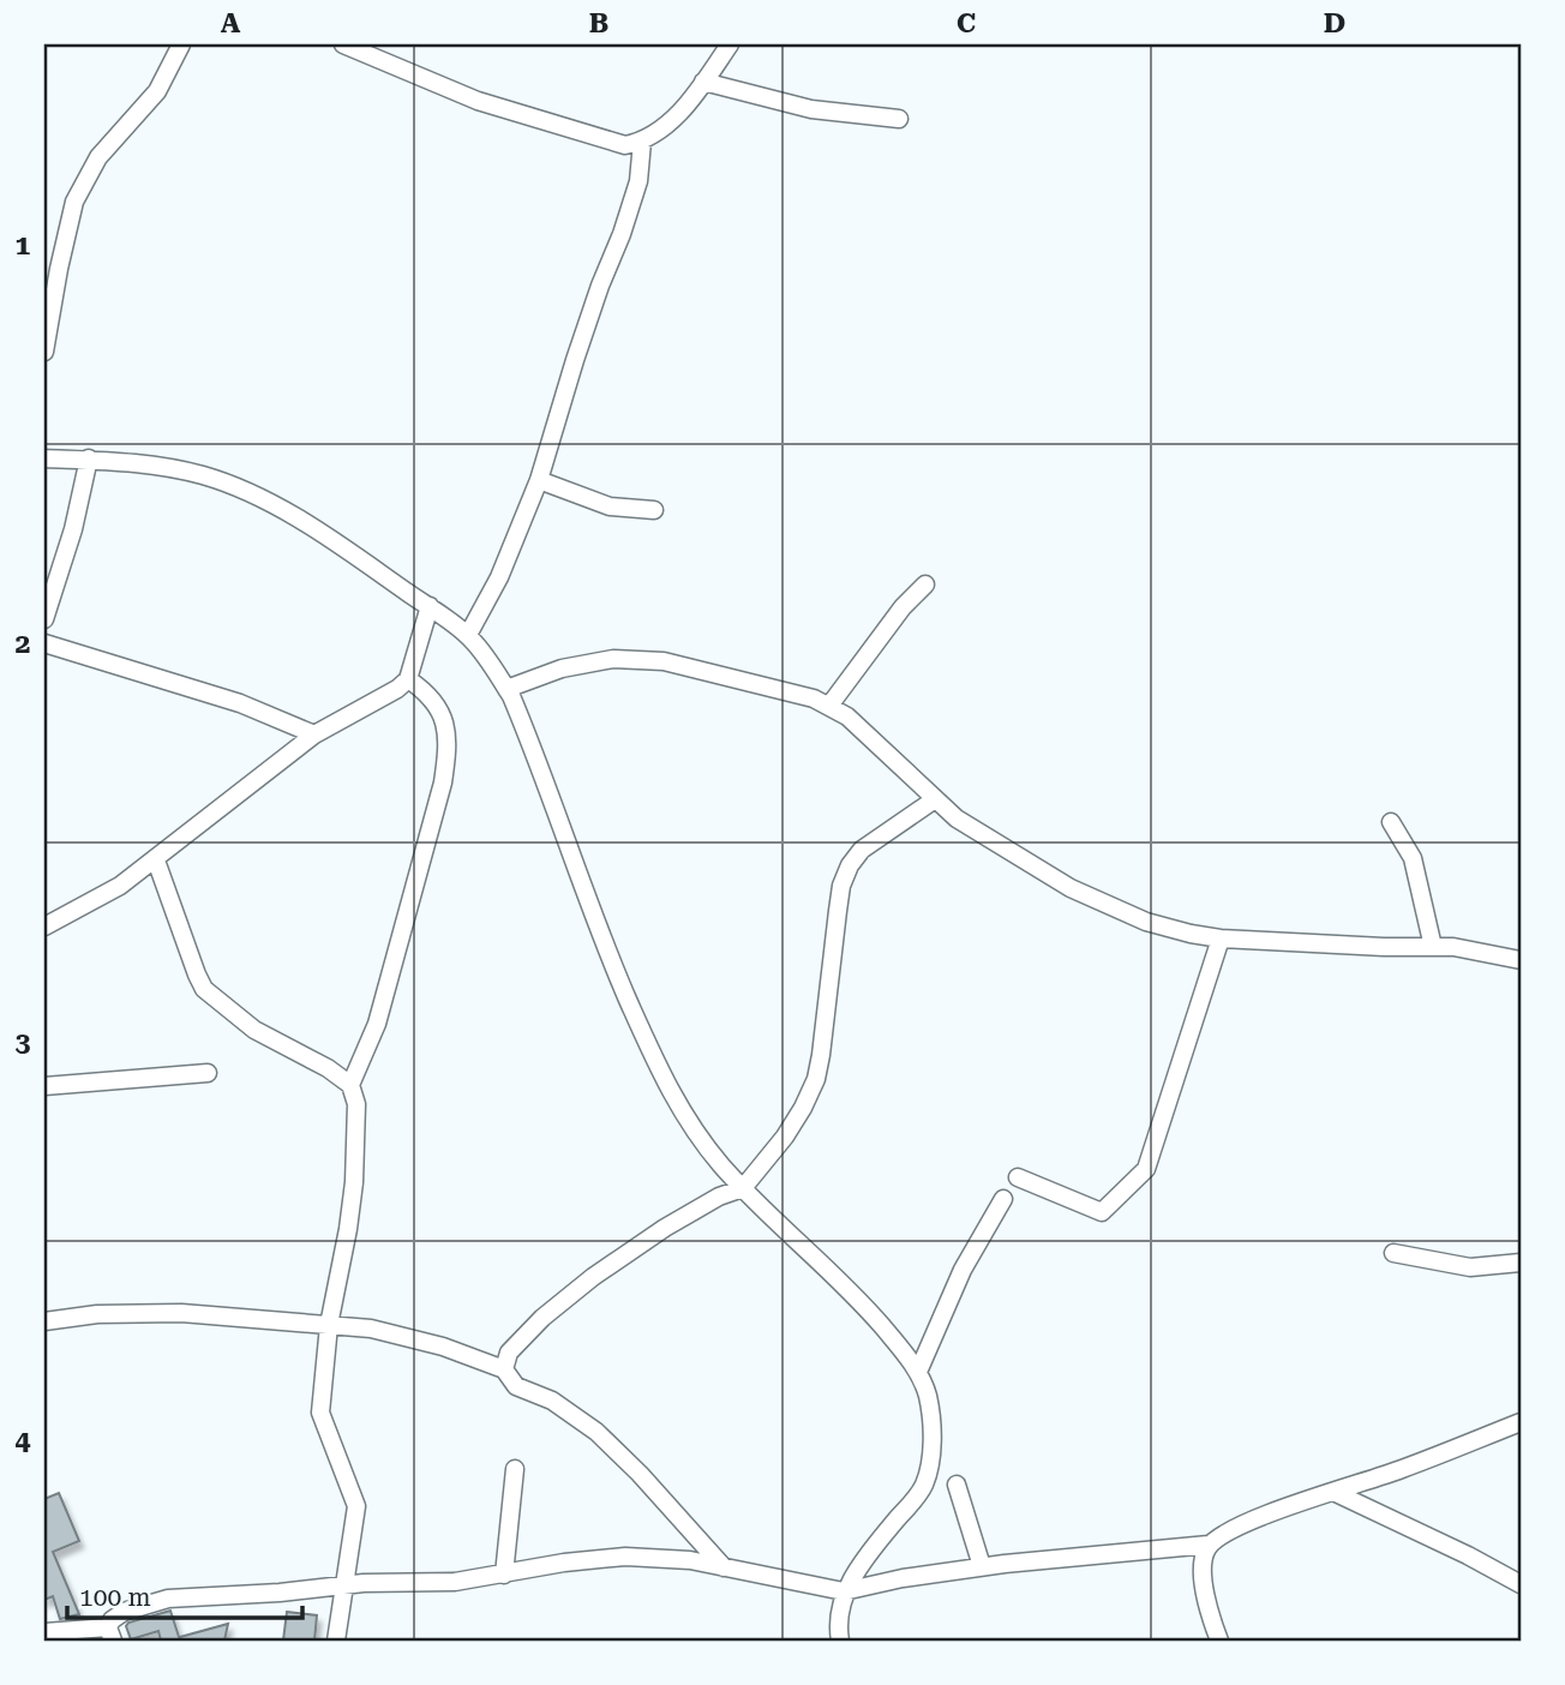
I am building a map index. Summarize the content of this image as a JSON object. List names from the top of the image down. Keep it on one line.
{"scale_bar":"100 m","grid":{"columns":["A","B","C","D"],"rows":["1","2","3","4"]}}
